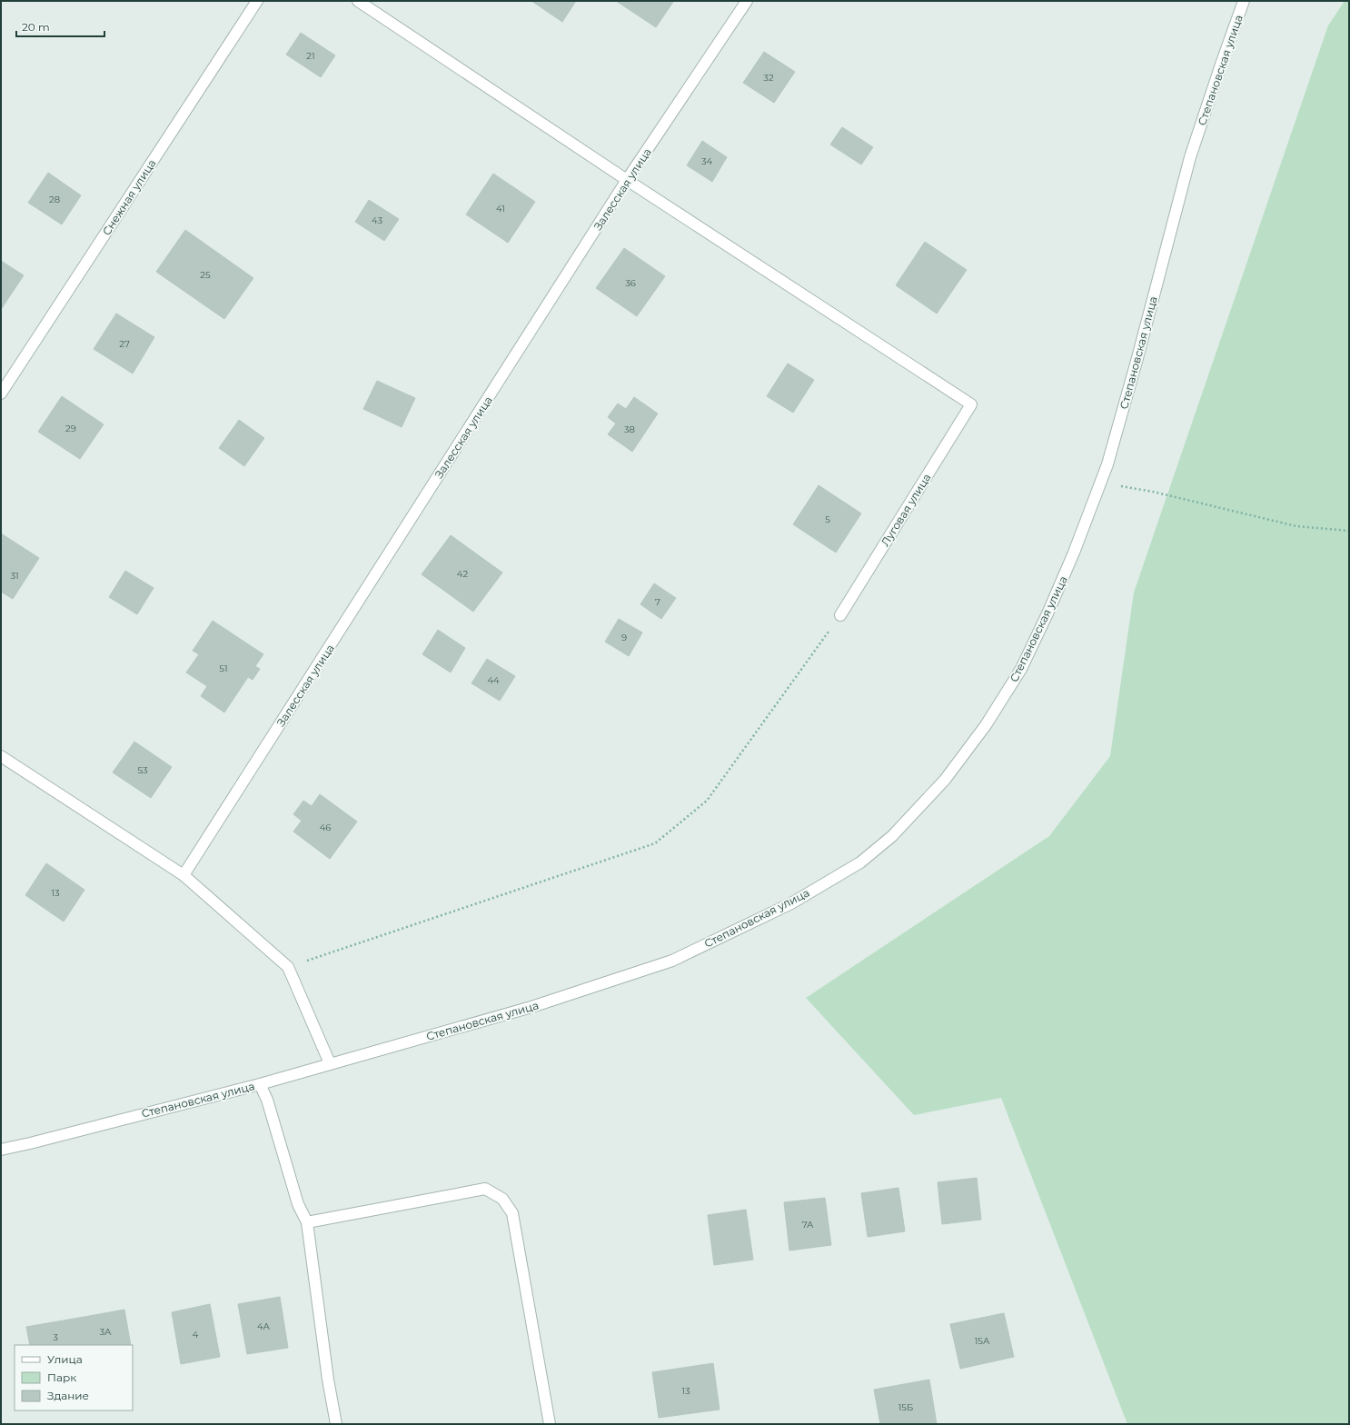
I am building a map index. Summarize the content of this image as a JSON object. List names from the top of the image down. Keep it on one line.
{"streets":{"street":["Степановская улица","Залесская улица","Снежная улица","Луговая улица"]},"crossings":[["Залесская улица","Луговая улица"]],"house_numbers":["21","32","34","28","41","43","25","36","27","29","38","5","42","31","7","9","51","44","53","46","13","7А","4А","3А","4","3","15А","13","15Б"],"legend":["Улица","Парк","Здание"],"scale_bar":"20 m"}
